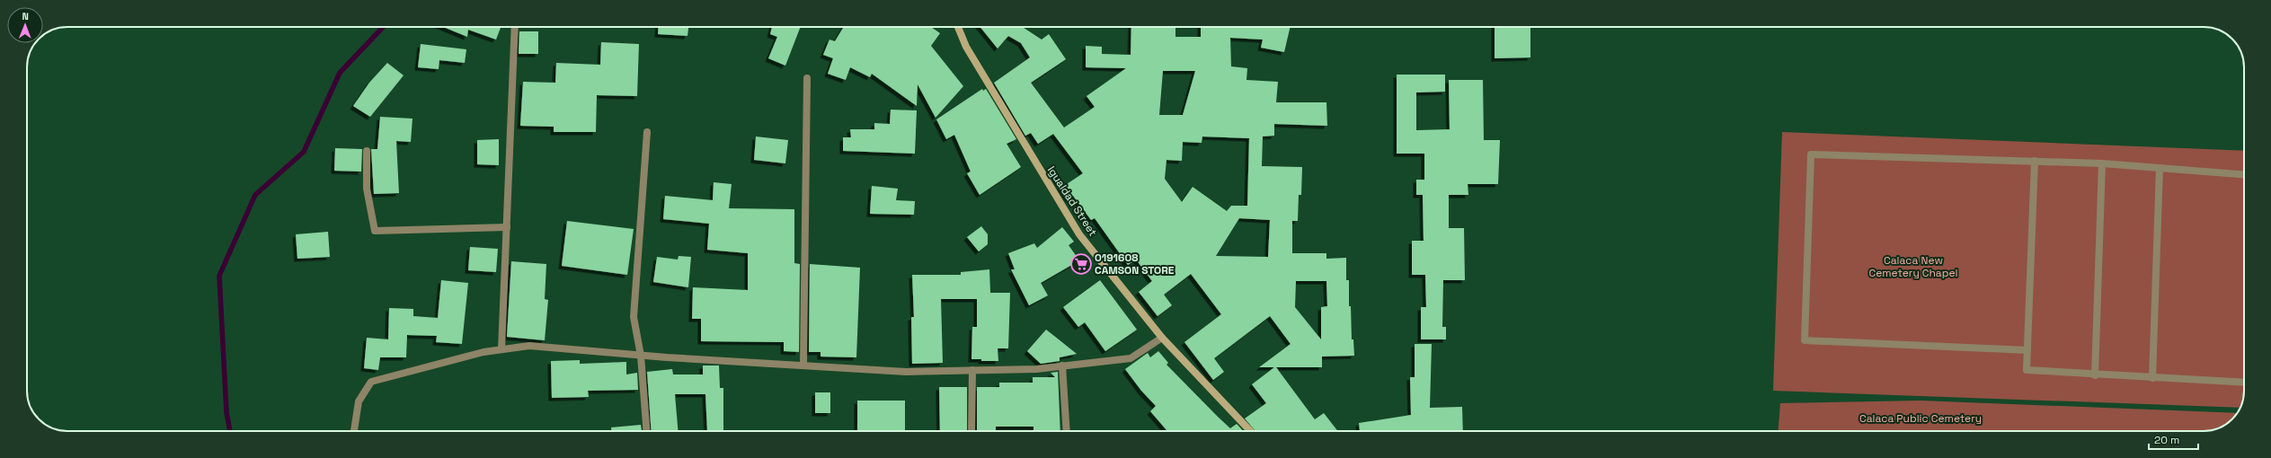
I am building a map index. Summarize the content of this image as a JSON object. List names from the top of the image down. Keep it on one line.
{"streets":{"street":["Igualdad Street"]},"parks":["Calaca New Cemetery Chapel","Calaca Public Cemetery"],"places":{"supermarket":["0191608 CAMSON STORE"]},"scale_bar":"20 m","north":"top"}
